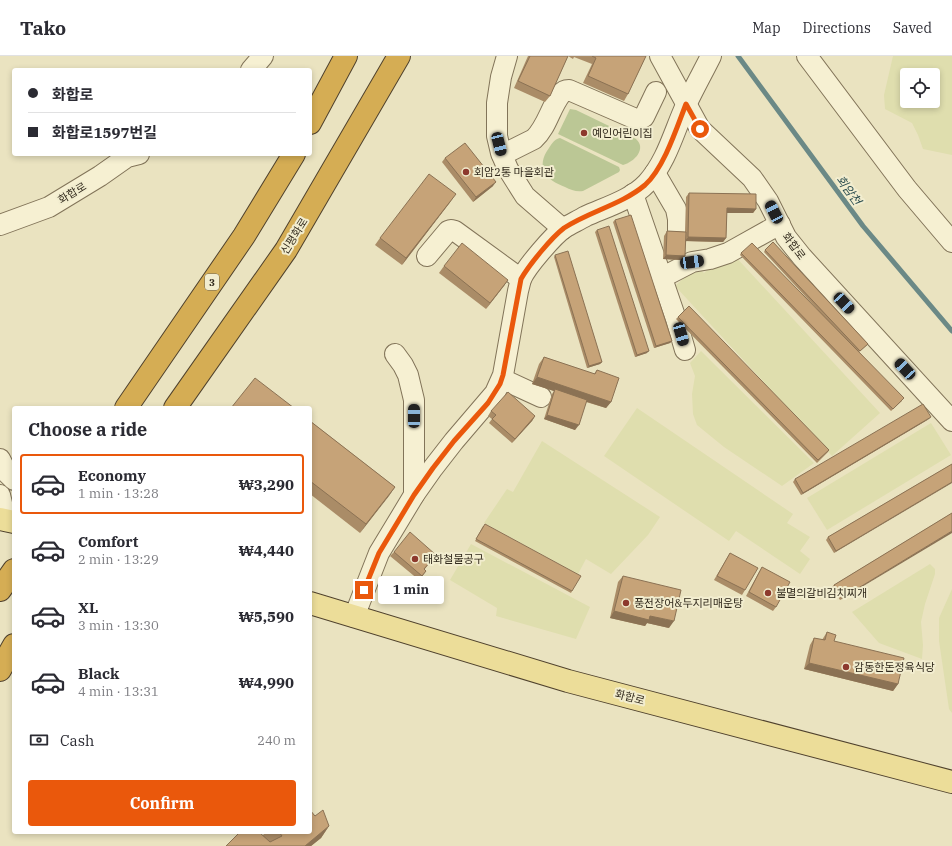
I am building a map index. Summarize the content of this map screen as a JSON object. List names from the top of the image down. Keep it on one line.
{"streets":{"highway":["신평화로","3"],"main road":["화합로"]},"water":["회암천"],"places":["예인어린이집","회암2통 마을회관","태화철물공구","불멸의갈비김치찌개","풍전장어&두지리매운탕","감동한돈정육식당"],"page":{"header":"Tako","nav":["Map","Directions","Saved"],"banner":["화합로","화합로1597번길"],"heading":"Choose a ride","list":[{"name":"Economy","note":"1 min · 13:28","value":"₩3,290"},{"name":"Comfort","note":"2 min · 13:29","value":"₩4,440"},{"name":"XL","note":"3 min · 13:30","value":"₩5,590"},{"name":"Black","note":"4 min · 13:31","value":"₩4,990"}],"bubble":"1 min","pay":["Cash","240 m"],"buttons":"Confirm"}}
